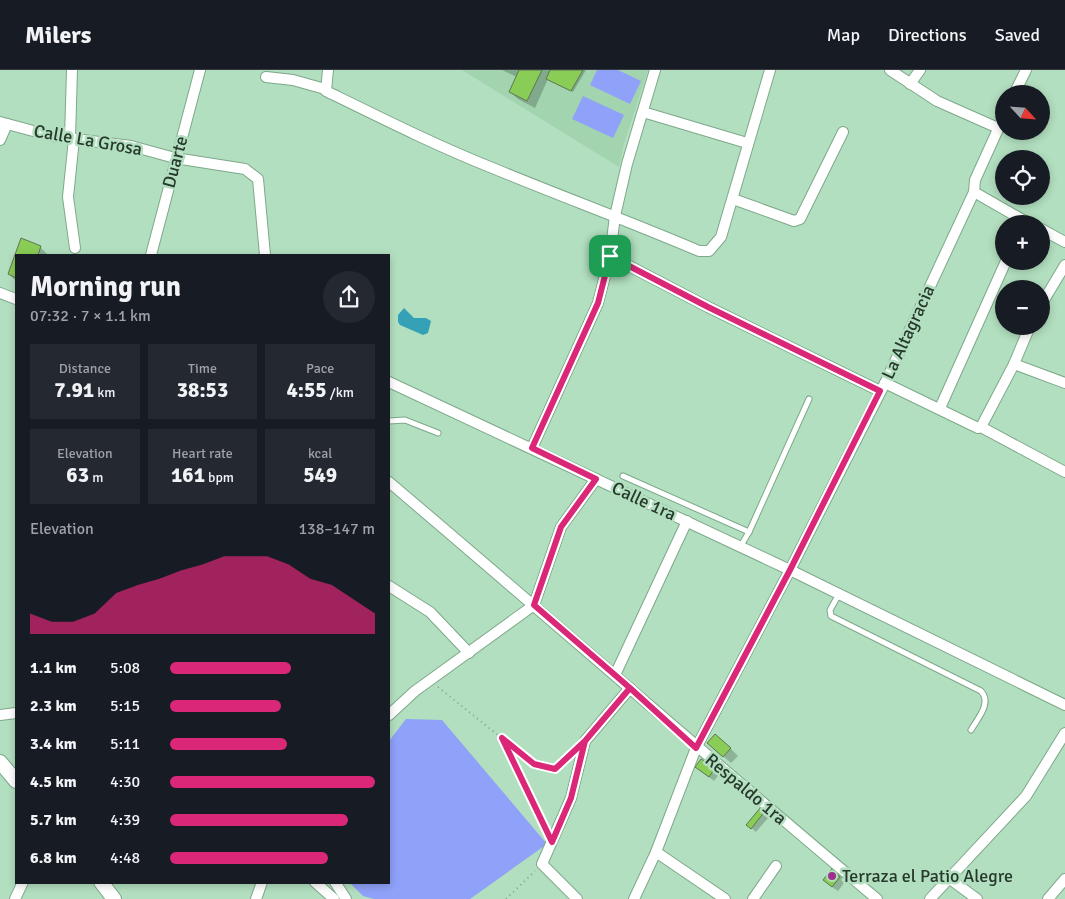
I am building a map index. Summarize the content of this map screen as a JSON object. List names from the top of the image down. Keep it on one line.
{"streets":{"street":["Calle La Grosa","Duarte","La Altagracia","Calle 1ra","Respaldo 1ra"]},"crossings":[["Calle La Grosa","Duarte"],["La Altagracia","Calle 1ra"],["La Altagracia","Respaldo 1ra"]],"places":["Terraza el Patio Alegre"],"north":"bottom right","page":{"header":"Milers","nav":["Map","Directions","Saved"],"map_buttons":["+","−"],"heading":["Morning run","07:32 · 7 × 1.1 km"],"stats":[["Distance","7.91 km"],["Time","38:53"],["Pace","4:55 /km"],["Elevation","63 m"],["Heart rate","161 bpm"],["kcal","549"]],"chart":["Elevation","138–147 m"],"list":[{"name":"1.1 km","note":"5:08"},{"name":"2.3 km","note":"5:15"},{"name":"3.4 km","note":"5:11"},{"name":"4.5 km","note":"4:30"},{"name":"5.7 km","note":"4:39"},{"name":"6.8 km","note":"4:48"}]}}
